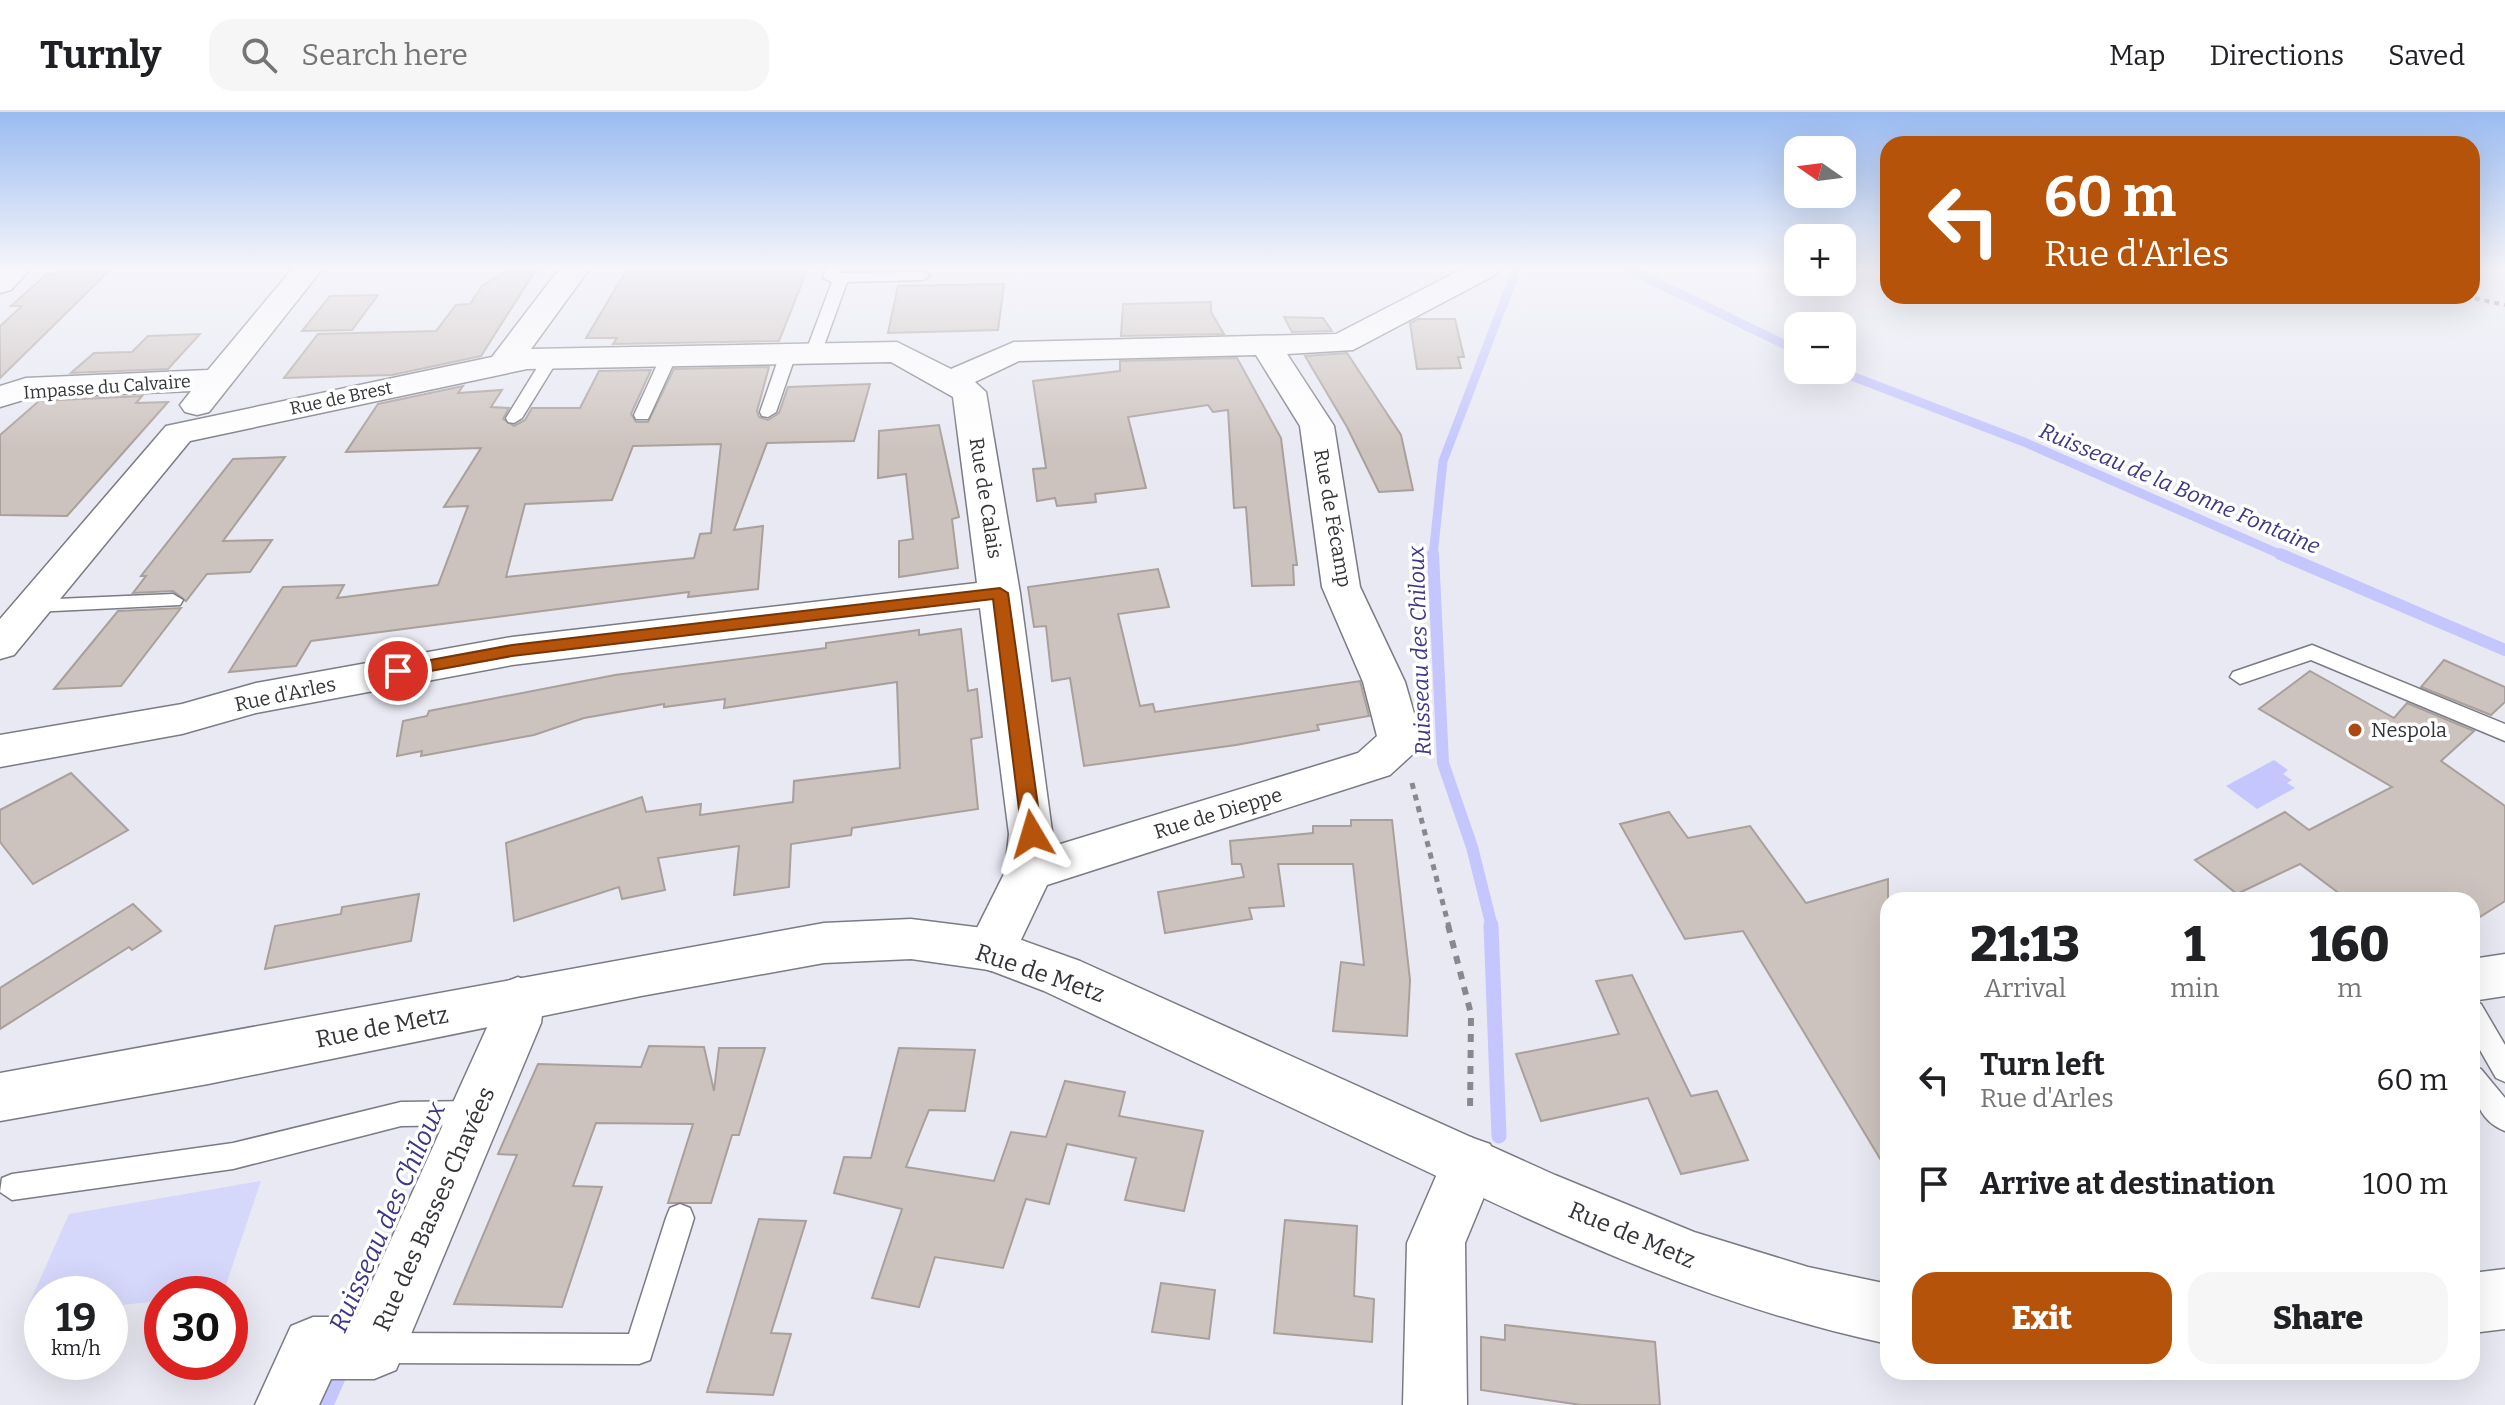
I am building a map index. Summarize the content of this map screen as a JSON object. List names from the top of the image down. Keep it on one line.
{"streets":{"street":["Impasse du Calvaire","Rue de Brest","Rue de Calais","Rue de Fécamp","Rue d'Arles","Rue de Dieppe","Rue de Metz","Rue des Basses Chavées"]},"crossings":[["Rue de Brest","Rue de Calais"],["Rue de Calais","Rue d'Arles"],["Rue de Calais","Rue de Dieppe"],["Rue de Calais","Rue de Metz"],["Rue de Fécamp","Rue de Dieppe"],["Rue de Metz","Rue des Basses Chavées"]],"water":["Ruisseau de la Bonne Fontaine","Ruisseau des Chiloux"],"places":["Nespola"],"north":"left","page":{"header":"Turnly","search":"Search here","nav":["Map","Directions","Saved"],"map_buttons":["+","−"],"turn":["60 m","Rue d'Arles"],"eta":["21:13","Arrival","1","min","160","m"],"list":[{"name":"Turn left","note":"Rue d'Arles","value":"60 m"},{"name":"Arrive at destination","value":"100 m"}],"buttons":["Exit","Share"],"speed":"19 km/h","limit":"30"}}
